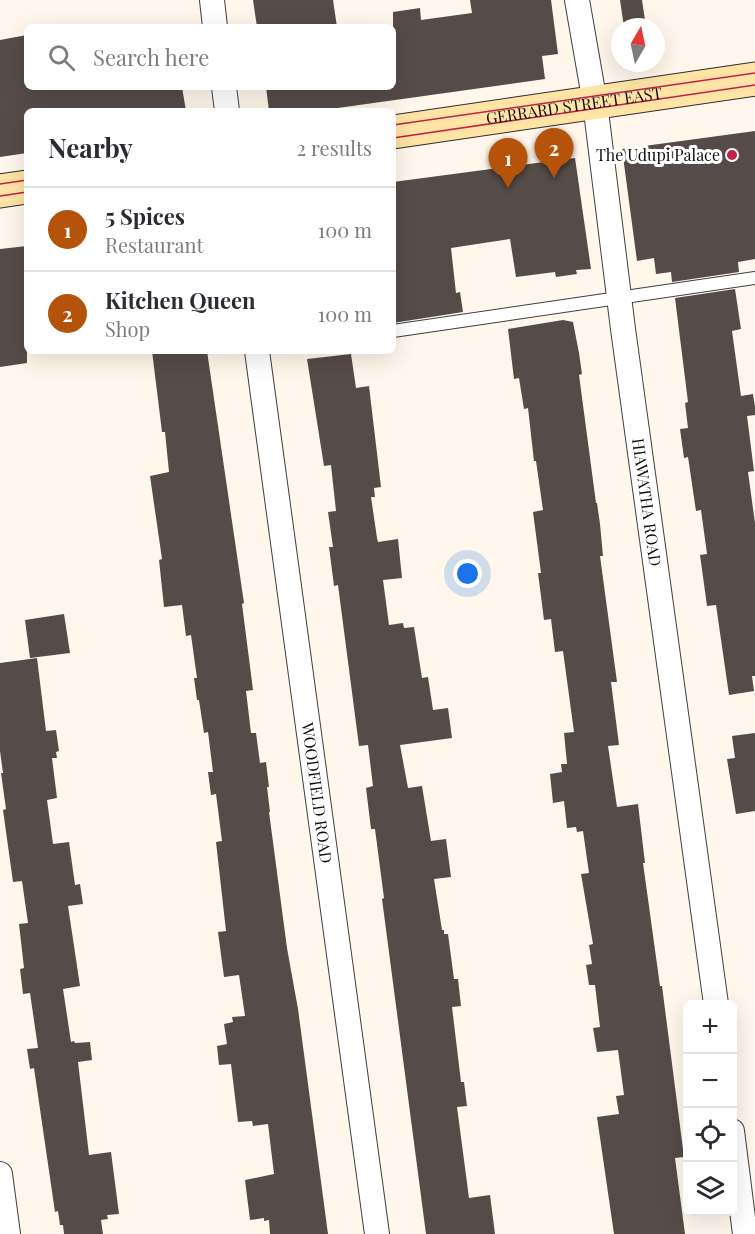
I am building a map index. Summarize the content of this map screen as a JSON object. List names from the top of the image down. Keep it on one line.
{"streets":{"main road":["GERRARD STREET EAST"],"street":["HIAWATHA ROAD","WOODFIELD ROAD"]},"crossings":[["GERRARD STREET EAST","HIAWATHA ROAD"]],"places":["The Udupi Palace"],"north":"top","page":{"search":"Search here","heading":["Nearby","2 results"],"pins":["2","1"],"list":[{"mark":"1","name":"5 Spices","note":"Restaurant","value":"100 m"},{"mark":"2","name":"Kitchen Queen","note":"Shop","value":"100 m"}],"map_buttons":["+","−"]}}
